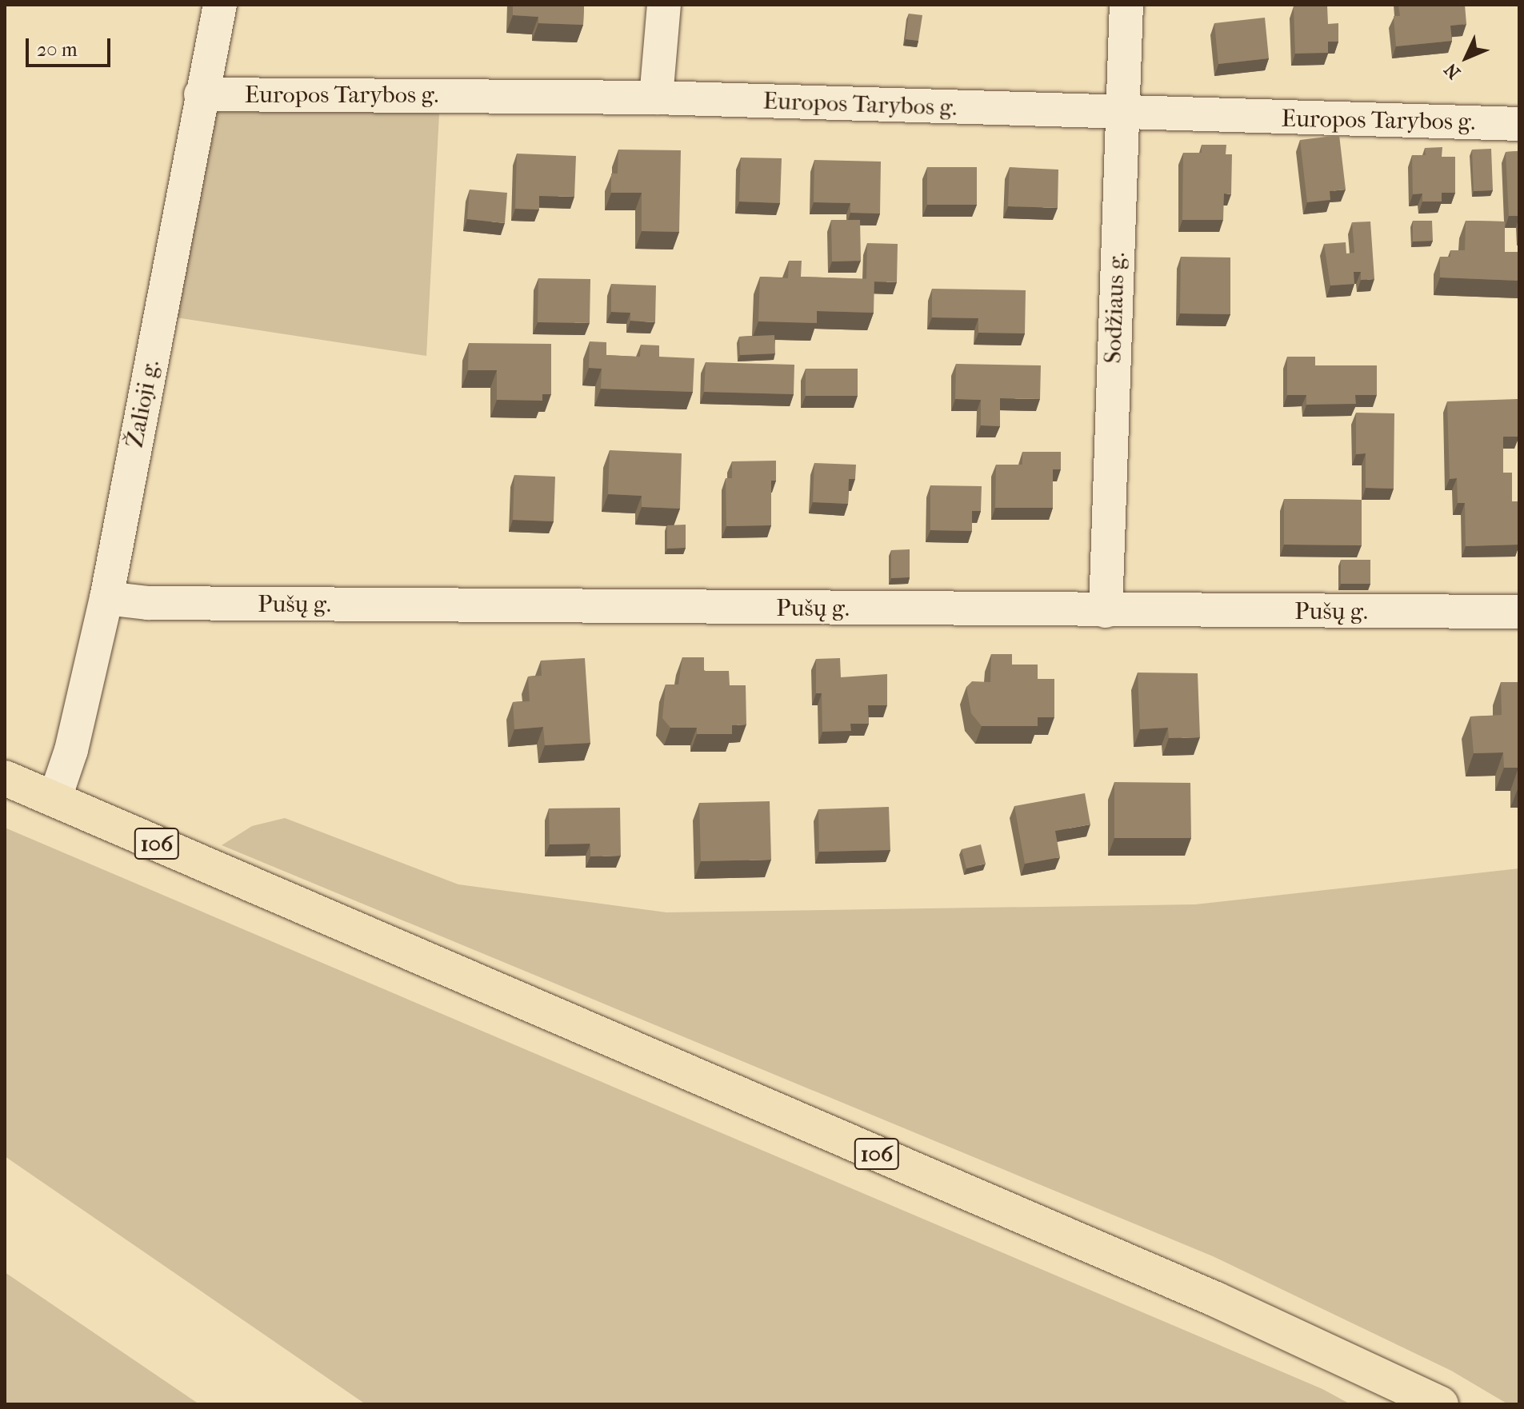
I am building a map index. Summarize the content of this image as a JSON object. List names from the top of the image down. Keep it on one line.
{"streets":{"main road":["106"],"street":["Europos Tarybos g.","Sodžiaus g.","Žalioji g.","Pušų g."]},"crossings":[["Europos Tarybos g.","Sodžiaus g."],["Europos Tarybos g.","Žalioji g."],["Sodžiaus g.","Pušų g."],["Žalioji g.","Pušų g."],["Žalioji g.","106"]],"scale_bar":"20 m","north":"bottom left"}
